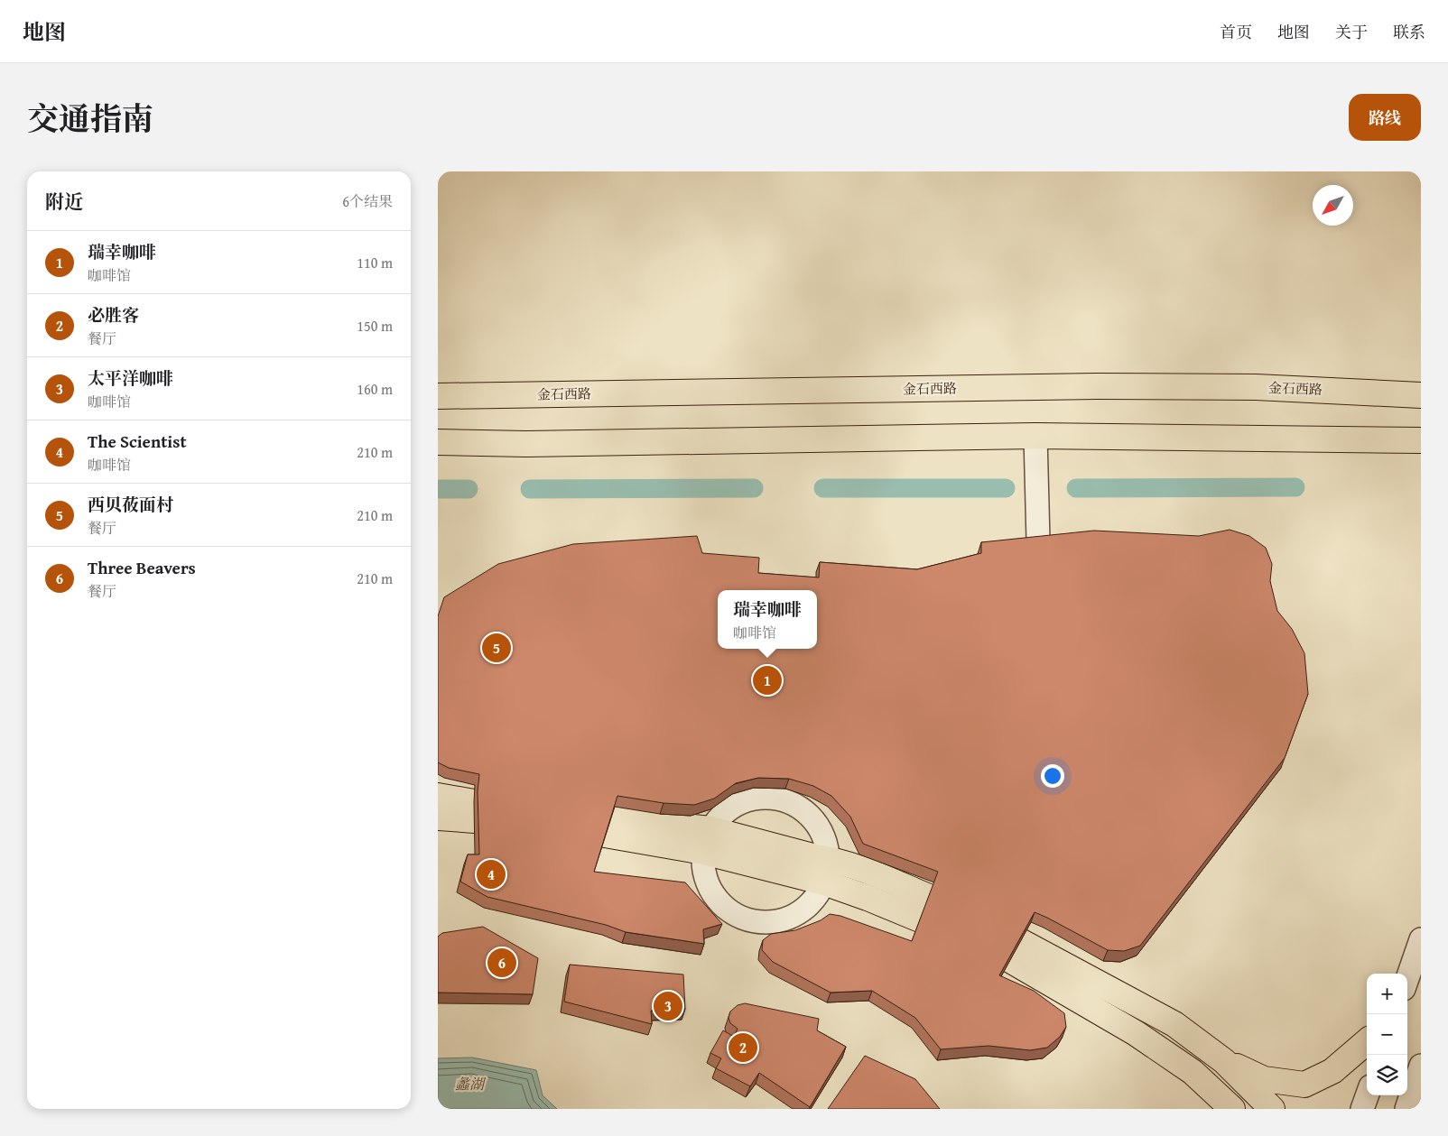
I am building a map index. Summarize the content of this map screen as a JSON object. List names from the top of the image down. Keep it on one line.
{"streets":{"main road":["金石西路"]},"water":["蠡湖"],"north":"bottom left","page":{"header":"地图","nav":["首页","地图","关于","联系"],"title":"交通指南","buttons":"路线","heading":["附近","6个结果"],"list":[{"mark":"1","name":"瑞幸咖啡","note":"咖啡馆","value":"110 m"},{"mark":"2","name":"必胜客","note":"餐厅","value":"150 m"},{"mark":"3","name":"太平洋咖啡","note":"咖啡馆","value":"160 m"},{"mark":"4","name":"The Scientist","note":"咖啡馆","value":"210 m"},{"mark":"5","name":"西贝莜面村","note":"餐厅","value":"210 m"},{"mark":"6","name":"Three Beavers","note":"餐厅","value":"210 m"}],"popup":["瑞幸咖啡","咖啡馆"],"pins":["5","1","4","6","3","2"],"map_buttons":["+","−"]}}
